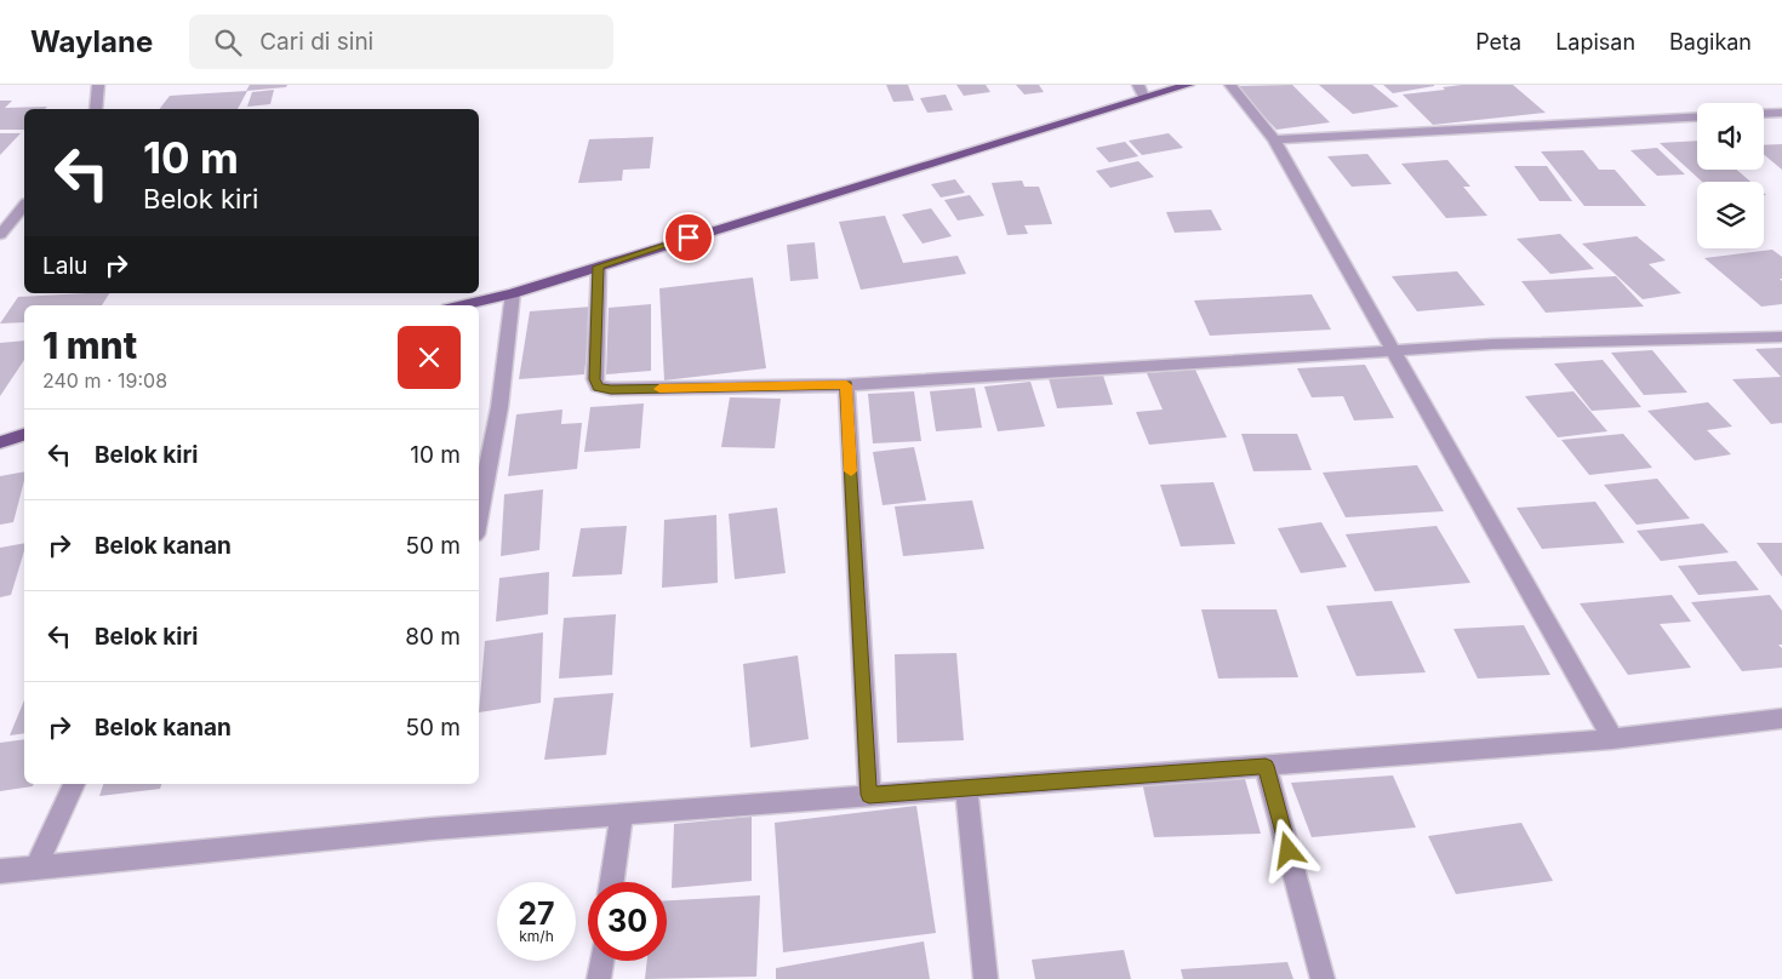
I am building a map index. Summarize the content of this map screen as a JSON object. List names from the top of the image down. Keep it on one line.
{"page":{"header":"Waylane","search":"Cari di sini","nav":["Peta","Lapisan","Bagikan"],"turn":["10 m","Belok kiri"],"then":"Lalu","heading":["1 mnt","240 m · 19:08"],"list":[{"name":"Belok kiri","value":"10 m"},{"name":"Belok kanan","value":"50 m"},{"name":"Belok kiri","value":"80 m"},{"name":"Belok kanan","value":"50 m"}],"speed":"27 km/h","limit":"30"}}
